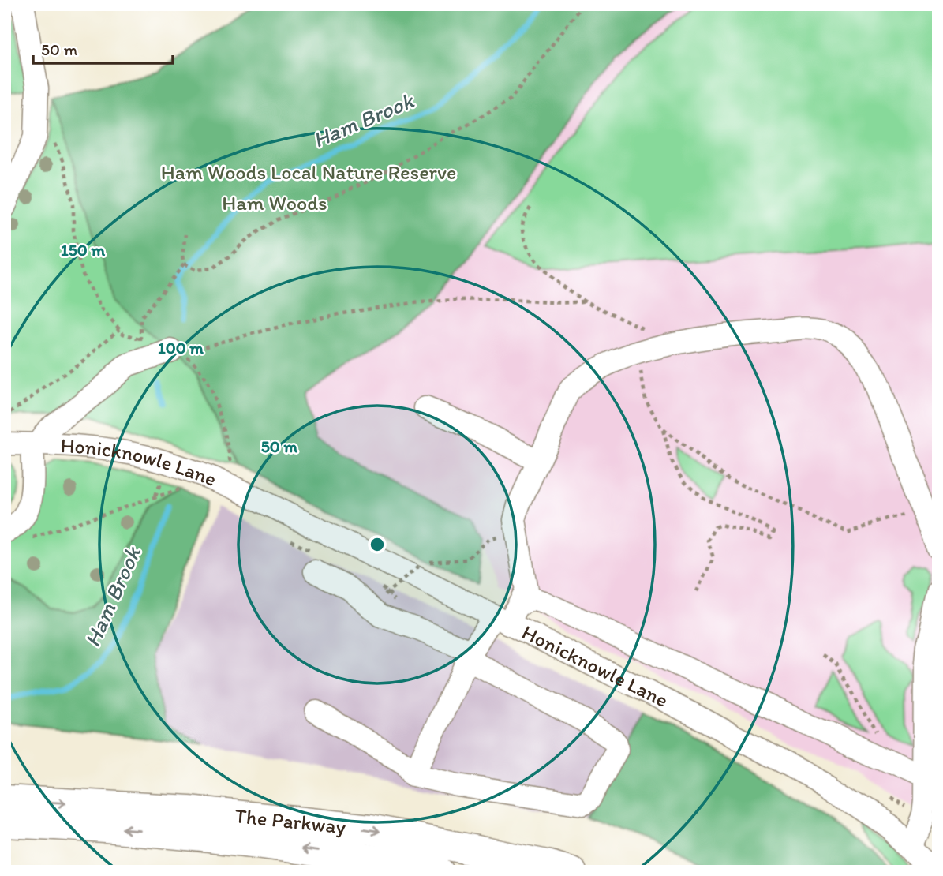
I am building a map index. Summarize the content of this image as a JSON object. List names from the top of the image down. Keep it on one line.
{"streets":{"highway":["The Parkway"],"street":["Honicknowle Lane"]},"water":["Ham Brook"],"parks":["Ham Woods Local Nature Reserve","Ham Woods"],"scale_bar":"50 m","rings":["150 m","100 m","50 m"]}
